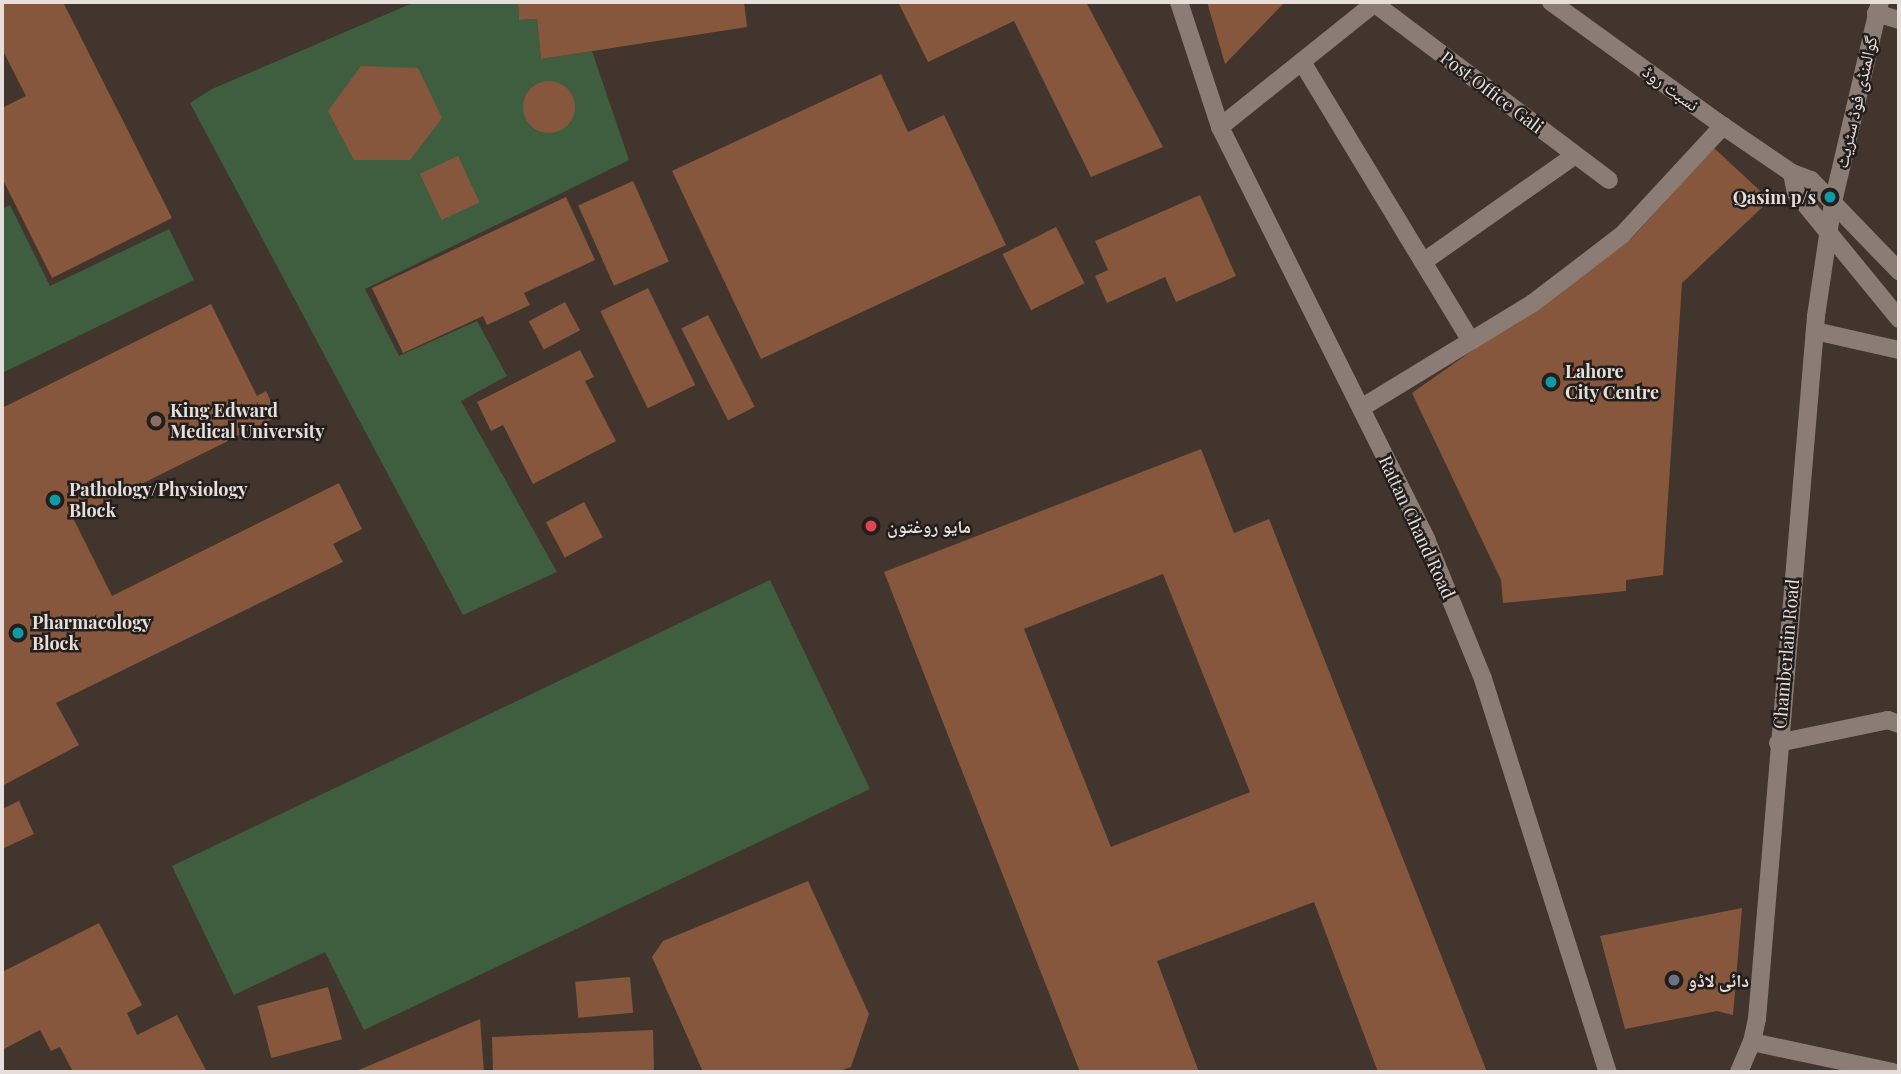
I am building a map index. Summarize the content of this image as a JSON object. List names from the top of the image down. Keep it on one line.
{"streets":{"street":["نسبت روڈ","Post Office Gali","گوالمنڈی فوڈ سٹریٹ","Rattan Chand Road","Chamberlain Road"]},"crossings":[["نسبت روڈ","گوالمنڈی فوڈ سٹریٹ"],["گوالمنڈی فوڈ سٹریٹ","Chamberlain Road"]],"places":["Qasim p/s","Lahore City Centre","King Edward Medical University","Pathology/Physiology Block","مایو روغتون","Pharmacology Block","دائی لاڈو"]}
